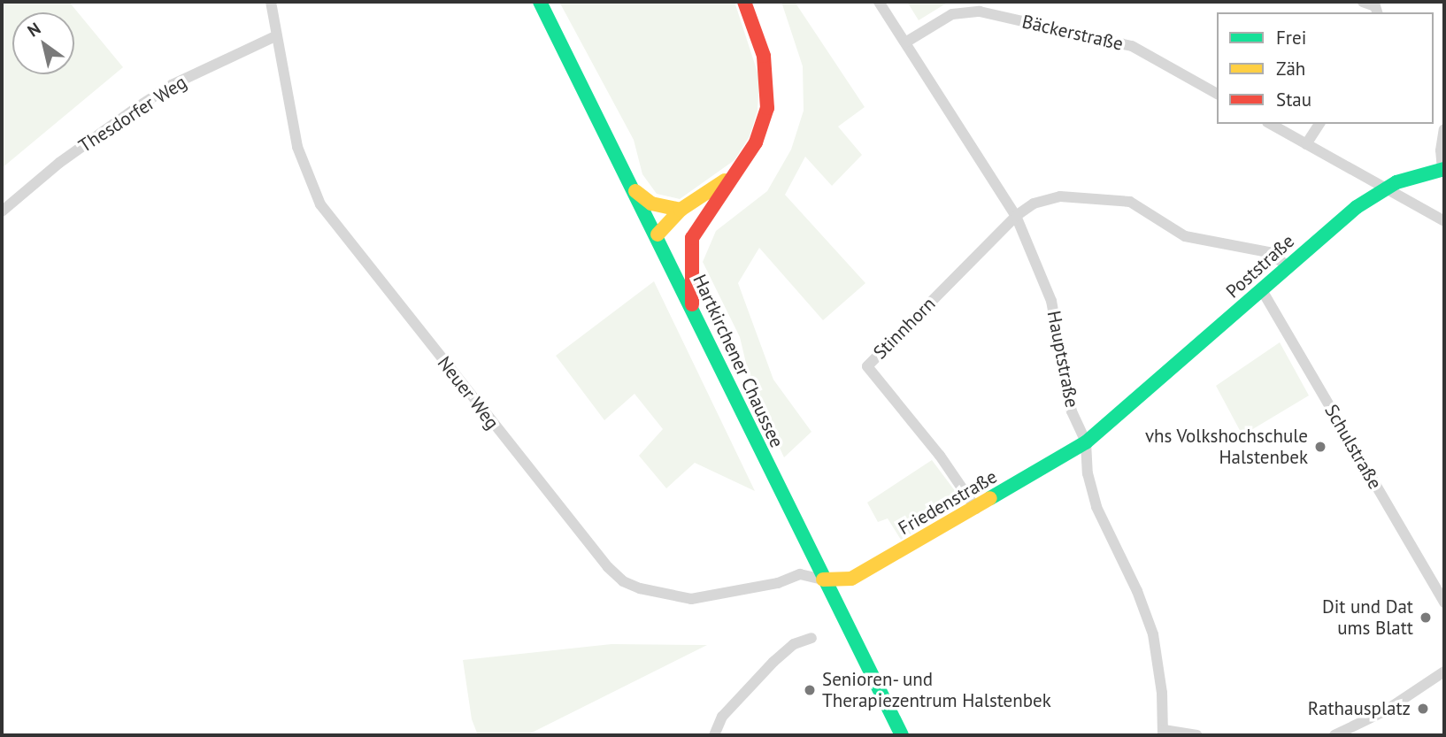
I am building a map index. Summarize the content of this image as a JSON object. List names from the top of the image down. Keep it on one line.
{"streets":{"main road":["Poststraße","Hartkirchener Chaussee","Friedenstraße"],"street":["Bäckerstraße","Thesdorfer Weg","Stinnhorn","Hauptstraße","Neuer Weg","Schulstraße"]},"crossings":[["Bäckerstraße","Hauptstraße"],["Thesdorfer Weg","Neuer Weg"],["Poststraße","Hauptstraße"],["Poststraße","Schulstraße"],["Poststraße","Friedenstraße"],["Stinnhorn","Hauptstraße"],["Stinnhorn","Friedenstraße"],["Hauptstraße","Friedenstraße"],["Hartkirchener Chaussee","Neuer Weg"],["Hartkirchener Chaussee","Friedenstraße"],["Neuer Weg","Friedenstraße"]],"places":["vhs Volkshochschule Halstenbek","Dit und Dat ums Blatt","Senioren- und Therapiezentrum Halstenbek","Rathausplatz"],"legend":["Frei","Zäh","Stau"],"north":"top left"}
